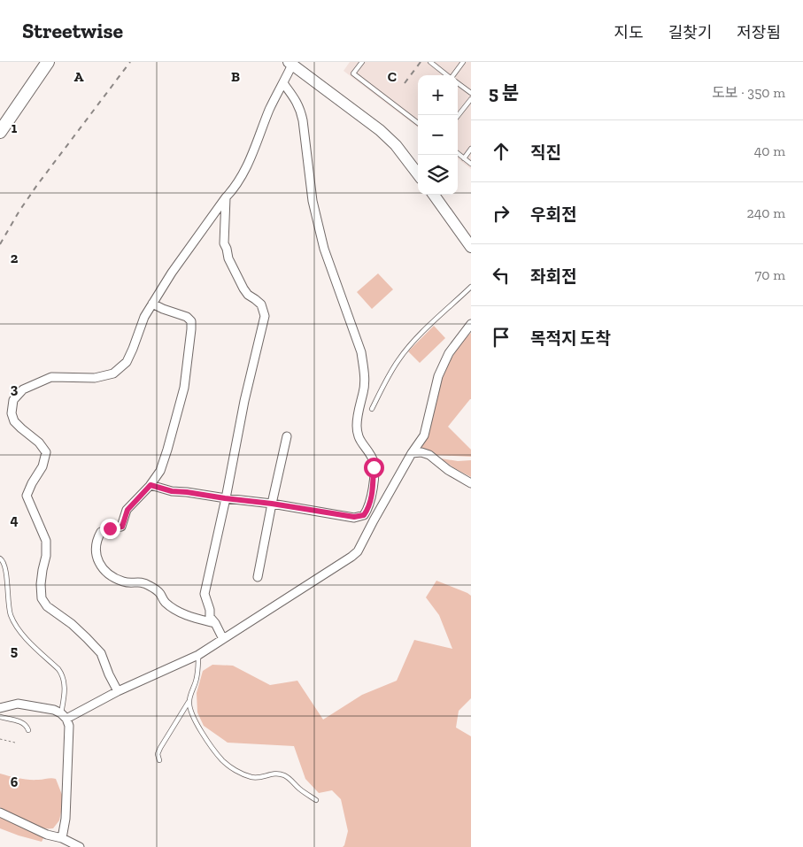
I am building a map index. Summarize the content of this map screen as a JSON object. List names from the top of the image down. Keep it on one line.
{"page":{"header":"Streetwise","nav":["지도","길찾기","저장됨"],"heading":["5 분","도보 · 350 m"],"map_buttons":["+","−"],"list":[["직진","40 m"],["우회전","240 m"],["좌회전","70 m"],"목적지 도착"]},"grid":{"columns":["A","B","C"],"rows":["1","2","3","4","5","6"]}}
